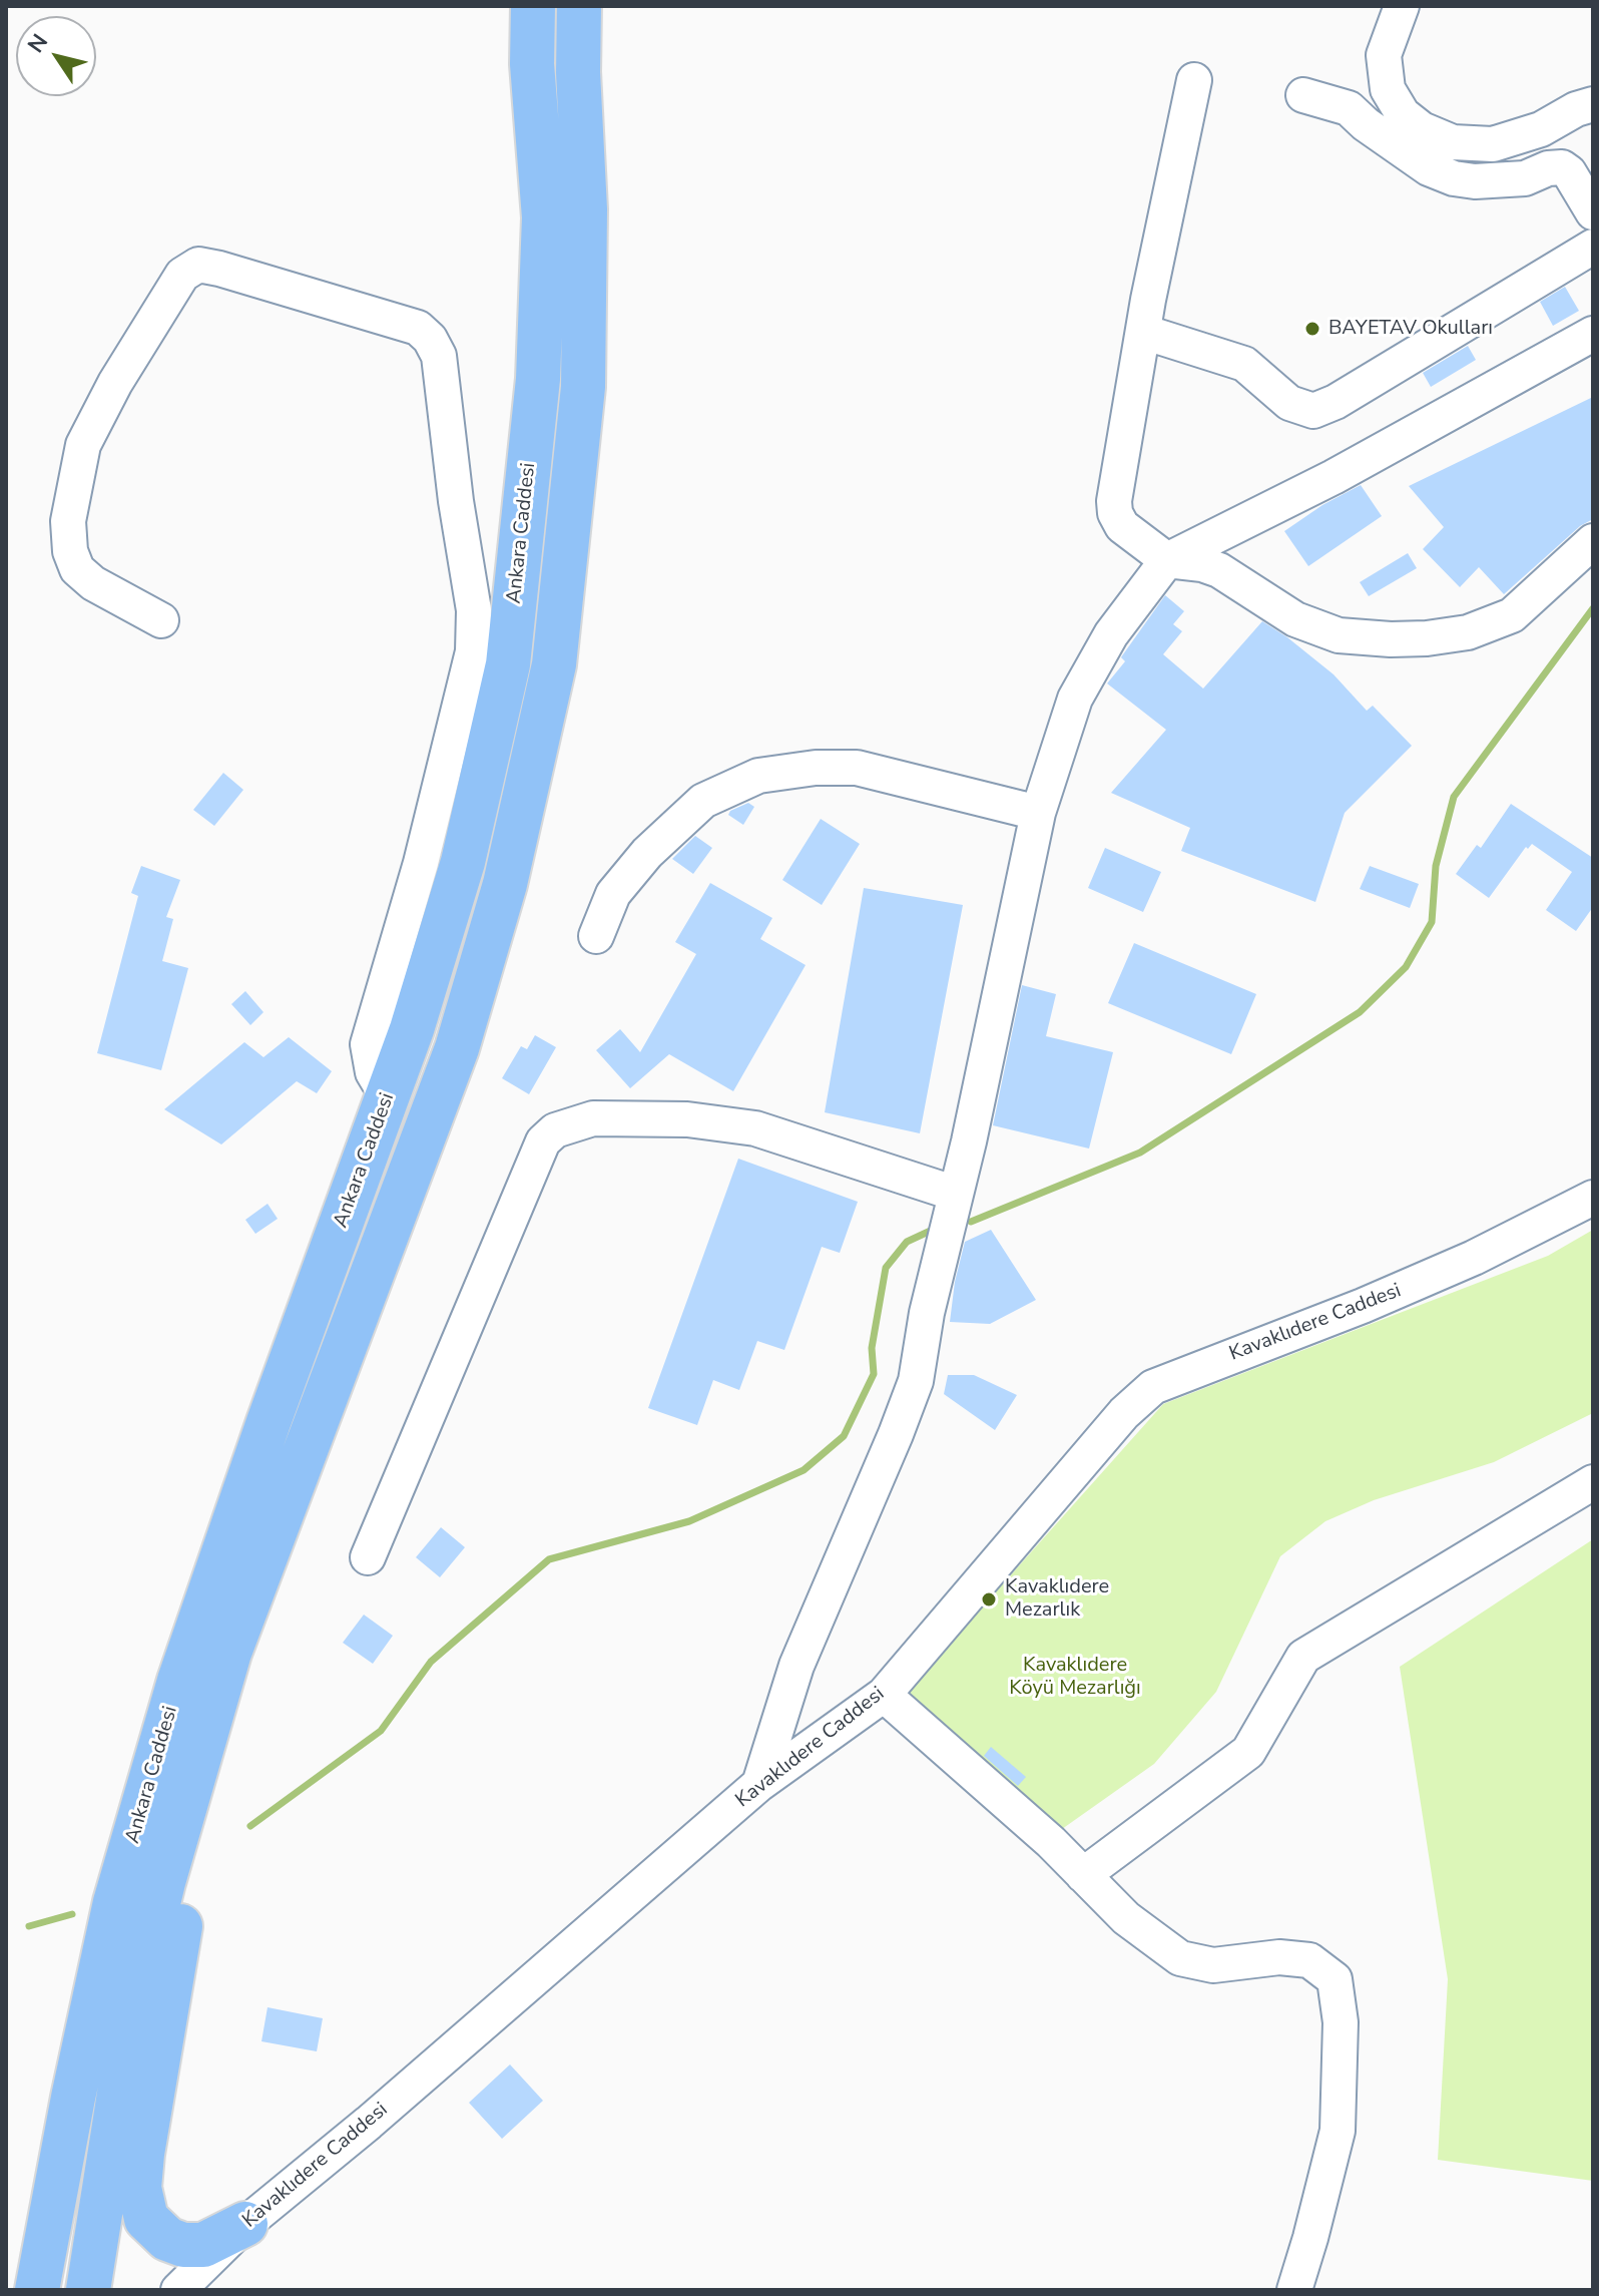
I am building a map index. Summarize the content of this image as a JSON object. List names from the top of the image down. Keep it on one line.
{"streets":{"highway":["Ankara Caddesi"],"street":["Kavaklıdere Caddesi"]},"parks":["Kavaklıdere Köyü Mezarlığı"],"places":["BAYETAV Okulları","Kavaklıdere Mezarlık"],"north":"top left"}
